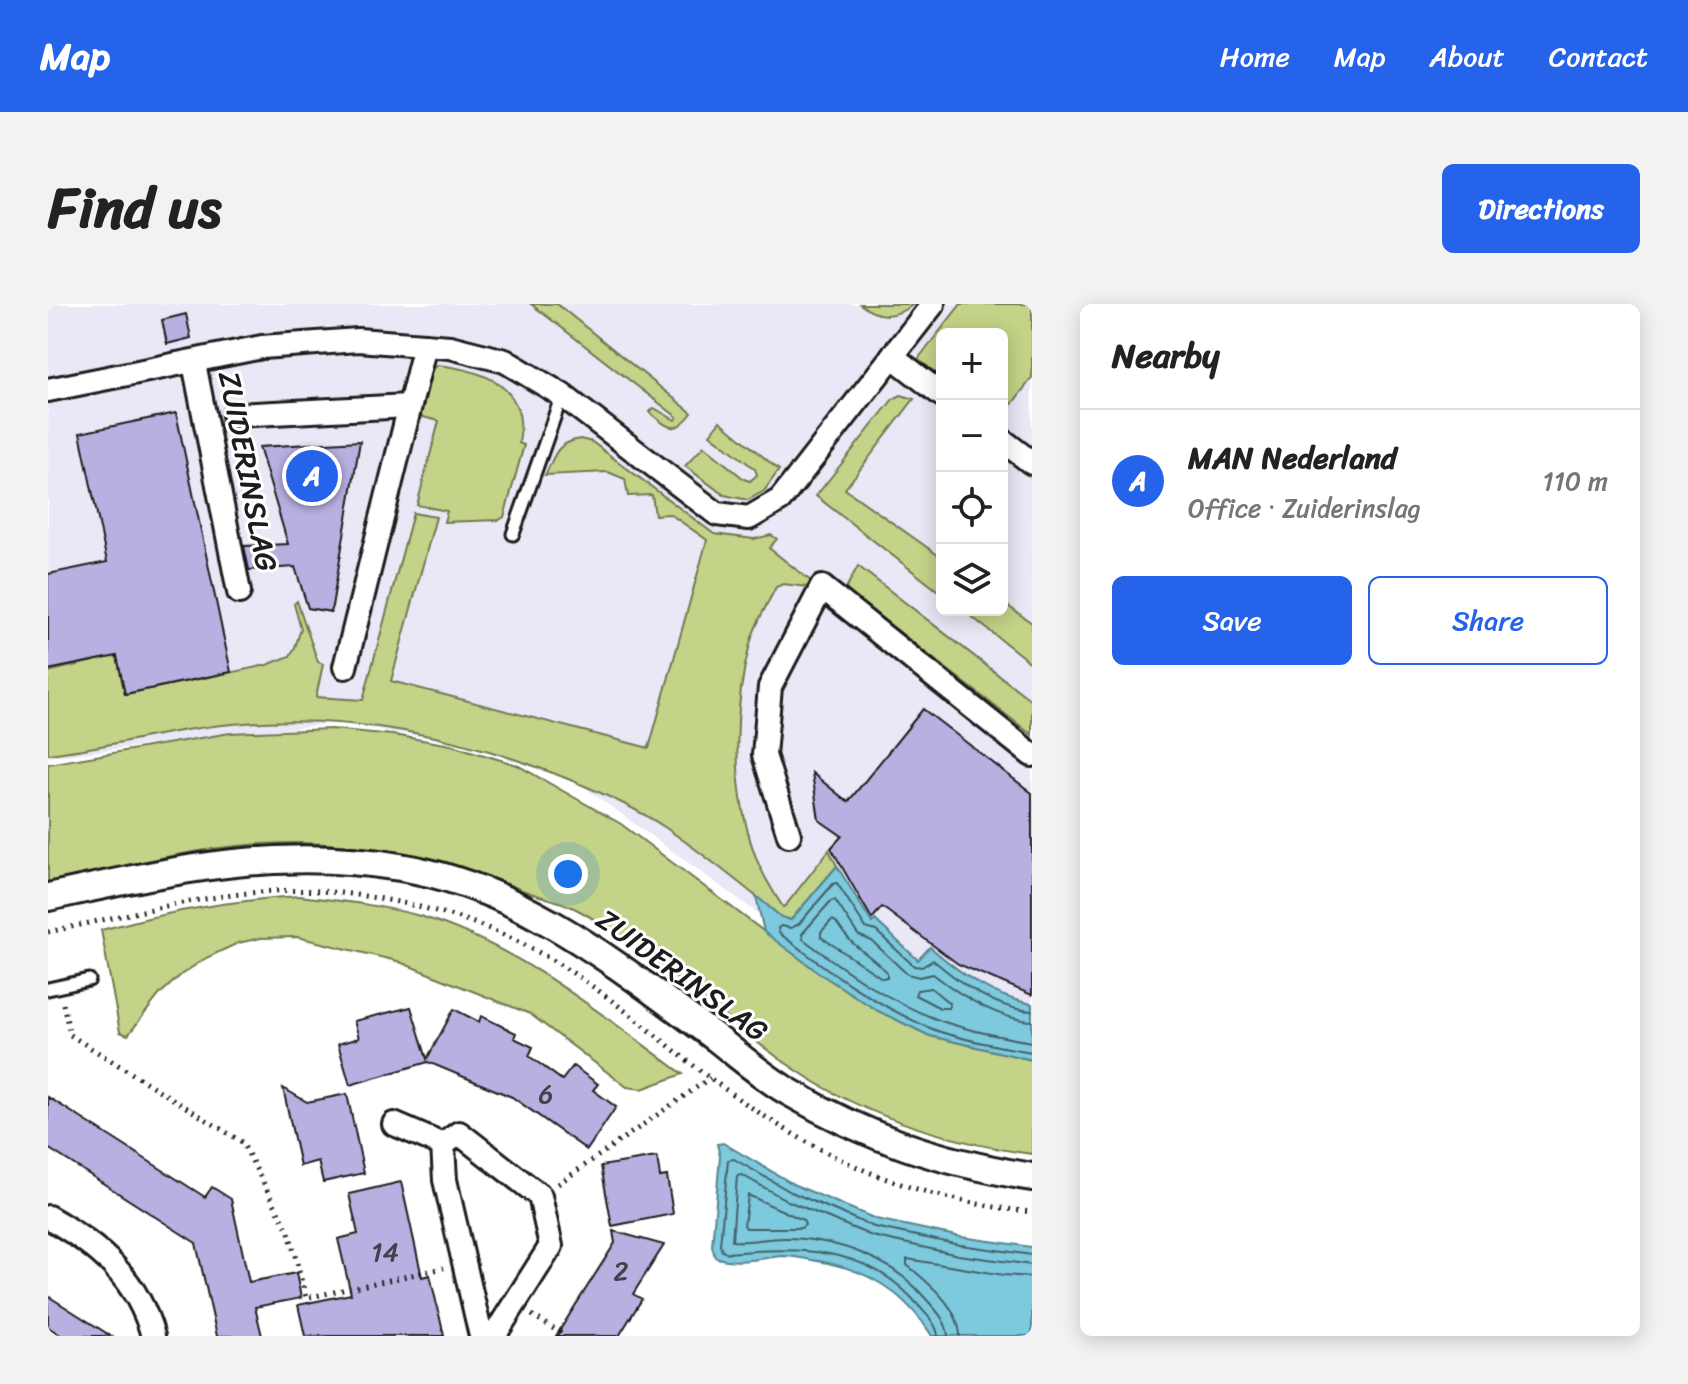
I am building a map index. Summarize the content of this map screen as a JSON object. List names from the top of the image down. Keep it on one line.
{"streets":{"street":["ZUIDERINSLAG"]},"house_numbers":["6","14","2"],"page":{"header":"Map","nav":["Home","Map","About","Contact"],"title":"Find us","buttons":["Directions",["Save","Share"]],"heading":"Nearby","map_buttons":["+","−"],"list":[{"mark":"A","name":"MAN Nederland","note":"Office · Zuiderinslag","value":"110 m"}],"pins":"A"}}
